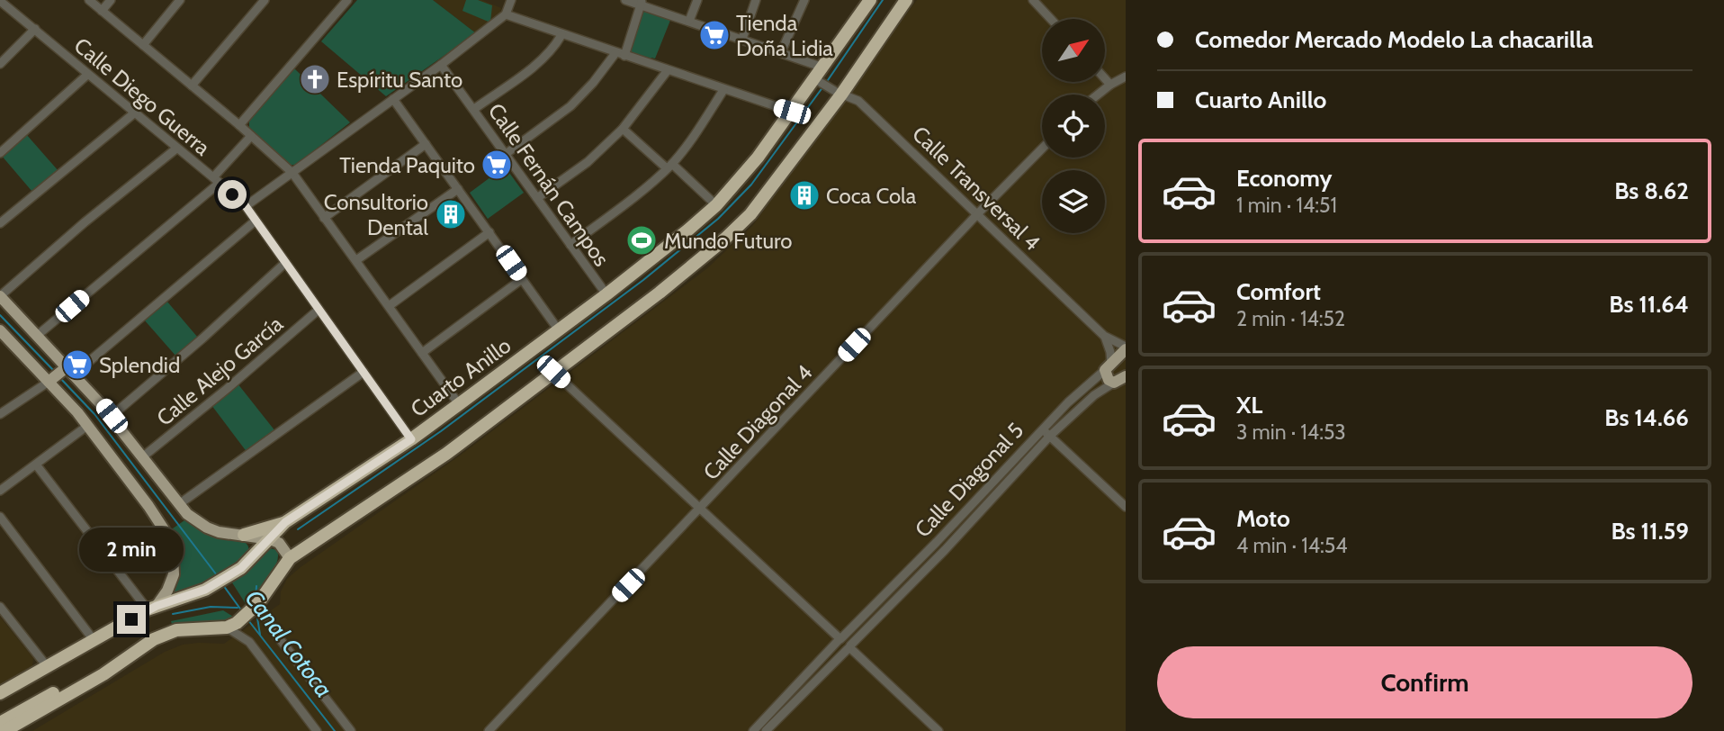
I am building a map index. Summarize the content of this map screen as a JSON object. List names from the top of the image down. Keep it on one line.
{"streets":{"highway":["Cuarto Anillo"],"main road":["Calle Diagonal 5"],"street":["Calle Diego Guerra","Calle Fernán Campos","Calle Transversal 4","Calle Alejo García","Calle Diagonal 4"]},"crossings":[["Calle Diego Guerra","Calle Alejo García"],["Calle Diego Guerra","Cuarto Anillo"],["Calle Fernán Campos","Cuarto Anillo"],["Calle Transversal 4","Cuarto Anillo"],["Calle Transversal 4","Calle Diagonal 4"],["Calle Transversal 4","Calle Diagonal 5"]],"water":["Canal Cotoca"],"places":{"supermarket":["Tienda Doña Lidia","Tienda Paquito","Splendid"],"church":["Espíritu Santo"],"building":["Coca Cola","Consultorio Dental"],"sports":["Mundo Futuro"]},"north":"top right","page":{"banner":["Comedor Mercado Modelo La chacarilla","Cuarto Anillo"],"list":[{"name":"Economy","note":"1 min · 14:51","value":"Bs 8.62"},{"name":"Comfort","note":"2 min · 14:52","value":"Bs 11.64"},{"name":"XL","note":"3 min · 14:53","value":"Bs 14.66"},{"name":"Moto","note":"4 min · 14:54","value":"Bs 11.59"}],"bubble":"2 min","buttons":"Confirm"}}
